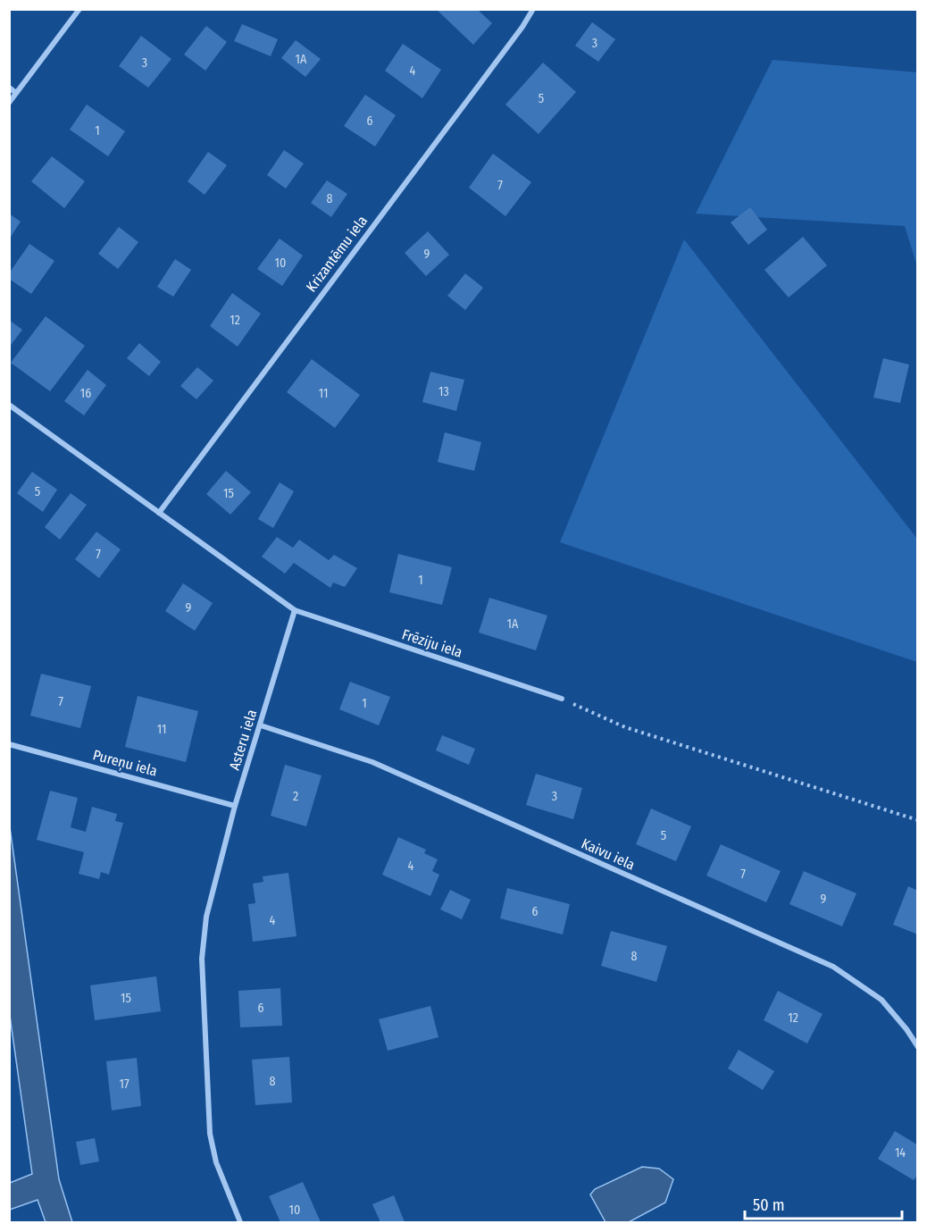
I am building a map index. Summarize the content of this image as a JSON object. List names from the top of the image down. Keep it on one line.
{"streets":{"street":["Krizantēmu iela","Frēziju iela","Asteru iela","Pureņu iela","Kaivu iela"]},"crossings":[["Frēziju iela","Asteru iela"],["Asteru iela","Pureņu iela"],["Asteru iela","Kaivu iela"]],"house_numbers":["3","1A","3","4","5","6","1","7","8","9","10","12","13","16","11","5","15","7","1","9","1A","7","1","11","2","3","5","4","7","9","6","4","8","15","6","12","8","17","14","10"],"scale_bar":"50 m"}
